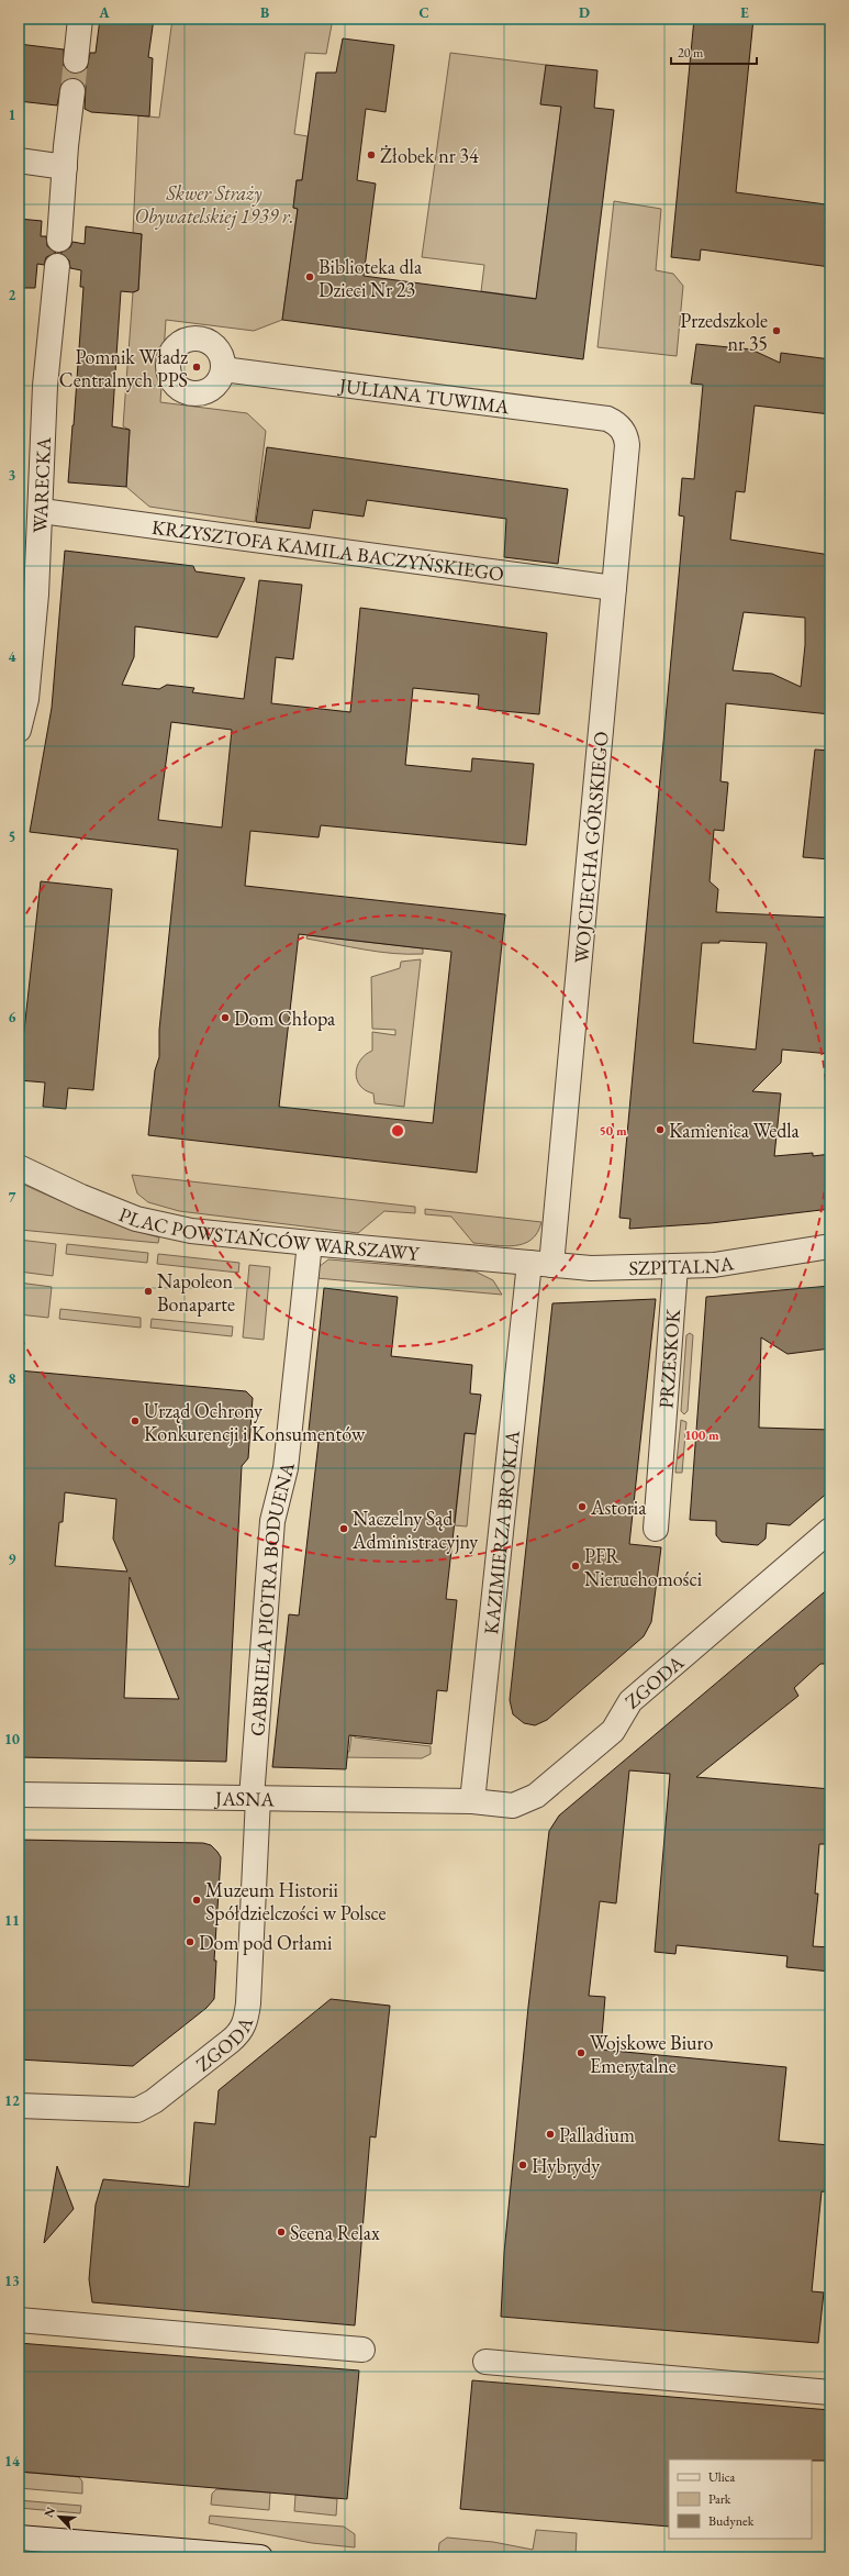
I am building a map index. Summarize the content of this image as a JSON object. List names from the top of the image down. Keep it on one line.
{"streets":{"street":["JULIANA TUWIMA","WARECKA","KRZYSZTOFA KAMILA BACZYŃSKIEGO","WOJCIECHA GÓRSKIEGO","PLAC POWSTAŃCÓW WARSZAWY","SZPITALNA","PRZESKOK","KAZIMIERZA BROKLA","GABRIELA PIOTRA BODUENA","ZGODA","JASNA"]},"crossings":[["JULIANA TUWIMA","WOJCIECHA GÓRSKIEGO"],["WARECKA","KRZYSZTOFA KAMILA BACZYŃSKIEGO"],["KRZYSZTOFA KAMILA BACZYŃSKIEGO","WOJCIECHA GÓRSKIEGO"],["WOJCIECHA GÓRSKIEGO","PLAC POWSTAŃCÓW WARSZAWY"],["WOJCIECHA GÓRSKIEGO","SZPITALNA"],["WOJCIECHA GÓRSKIEGO","KAZIMIERZA BROKLA"],["PLAC POWSTAŃCÓW WARSZAWY","SZPITALNA"],["PLAC POWSTAŃCÓW WARSZAWY","KAZIMIERZA BROKLA"],["PLAC POWSTAŃCÓW WARSZAWY","GABRIELA PIOTRA BODUENA"],["SZPITALNA","PRZESKOK"],["SZPITALNA","KAZIMIERZA BROKLA"],["KAZIMIERZA BROKLA","ZGODA"],["KAZIMIERZA BROKLA","JASNA"],["GABRIELA PIOTRA BODUENA","ZGODA"],["GABRIELA PIOTRA BODUENA","JASNA"],["ZGODA","JASNA"]],"parks":["Skwer Straży Obywatelskiej 1939 r."],"places":["Żłobek nr 34","Biblioteka dla Dzieci Nr 23","Przedszkole nr 35","Pomnik Władz Centralnych PPS","Dom Chłopa","Kamienica Wedla","Napoleon Bonaparte","Urząd Ochrony Konkurencji i Konsumentów","Astoria","Naczelny Sąd Administracyjny","PFR Nieruchomości","Muzeum Historii Spółdzielczości w Polsce","Dom pod Orłami","Wojskowe Biuro Emerytalne","Palladium","Hybrydy","Scena Relax"],"legend":["Ulica","Park","Budynek"],"scale_bar":"20 m","north":"top left","grid":{"columns":["A","B","C","D","E"],"rows":["1","2","3","4","5","6","7","8","9","10","11","12","13","14"]},"rings":["50 m","100 m"]}
